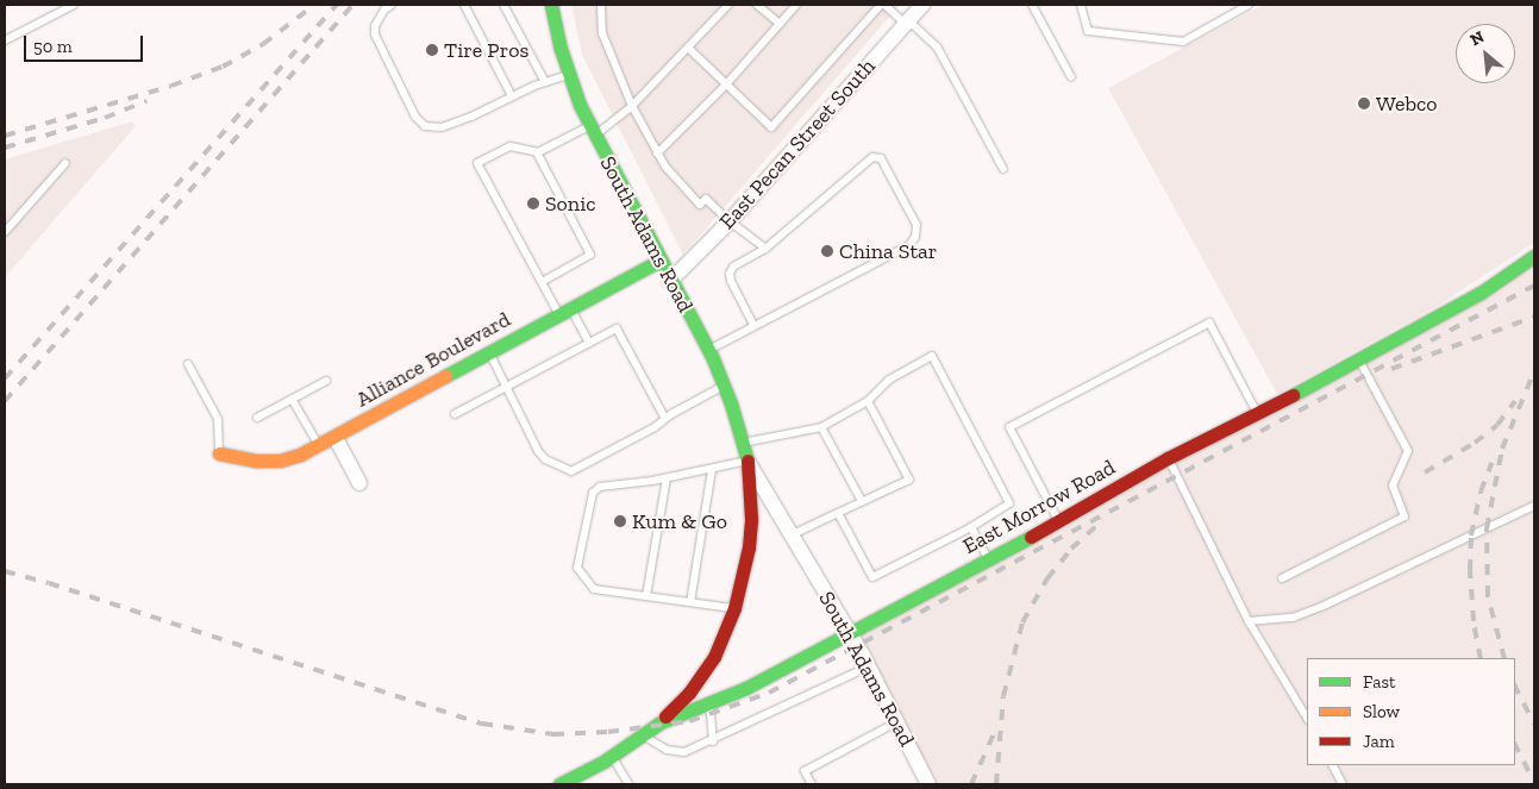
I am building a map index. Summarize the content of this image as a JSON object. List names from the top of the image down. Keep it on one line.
{"streets":{"street":["East Pecan Street South","South Adams Road","Alliance Boulevard","East Morrow Road"]},"crossings":[["East Pecan Street South","South Adams Road"],["South Adams Road","Alliance Boulevard"],["South Adams Road","East Morrow Road"]],"places":["Tire Pros","Webco","Sonic","China Star","Kum & Go"],"legend":["Fast","Slow","Jam"],"scale_bar":"50 m","north":"top left"}
